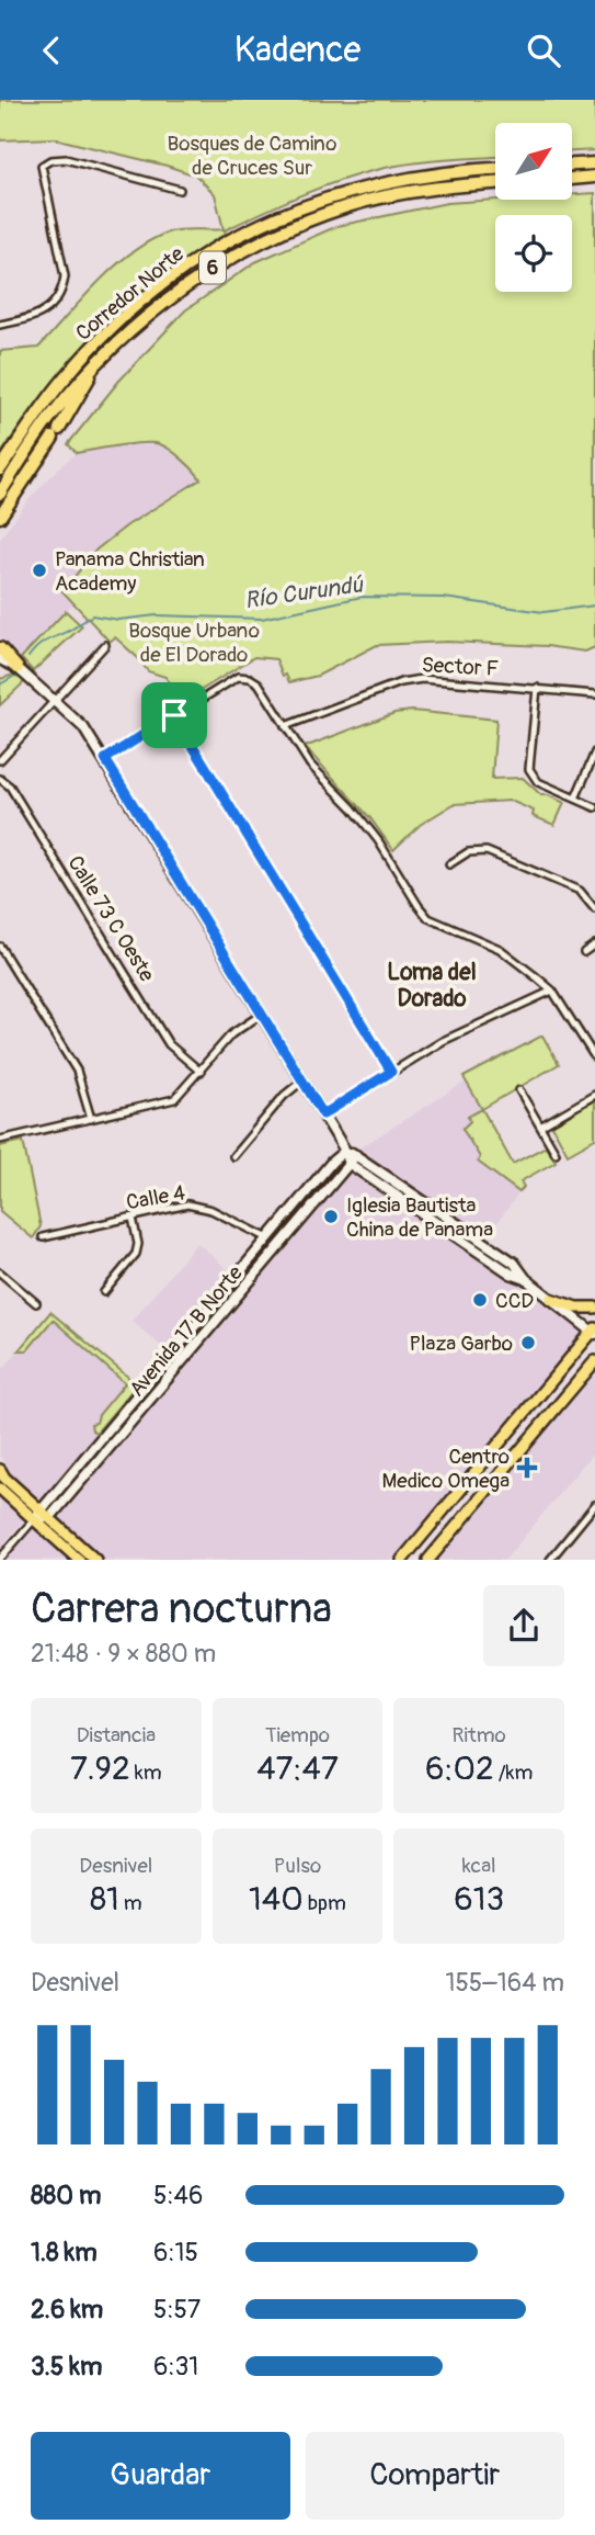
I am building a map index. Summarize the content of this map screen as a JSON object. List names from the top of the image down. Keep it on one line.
{"streets":{"highway":["6","Corredor Norte"],"street":["Sector F","Calle 73 C Oeste","Calle 4","Avenida 17 B Norte"]},"crossings":[["Calle 4","Avenida 17 B Norte"]],"districts":["Loma del Dorado"],"water":["Río Curundú"],"parks":["Bosques de Camino de Cruces Sur","Bosque Urbano de El Dorado"],"places":{"other":["Panama Christian Academy","Iglesia Bautista China de Panama","CCD","Plaza Garbo"],"health":["Centro Medico Omega"]},"north":"top right","page":{"header":"Kadence","heading":["Carrera nocturna","21:48 · 9 × 880 m"],"stats":[["Distancia","7.92 km"],["Tiempo","47:47"],["Ritmo","6:02 /km"],["Desnivel","81 m"],["Pulso","140 bpm"],["kcal","613"]],"chart":["Desnivel","155–164 m"],"list":[{"name":"880 m","note":"5:46"},{"name":"1.8 km","note":"6:15"},{"name":"2.6 km","note":"5:57"},{"name":"3.5 km","note":"6:31"}],"buttons":["Guardar","Compartir"]}}
